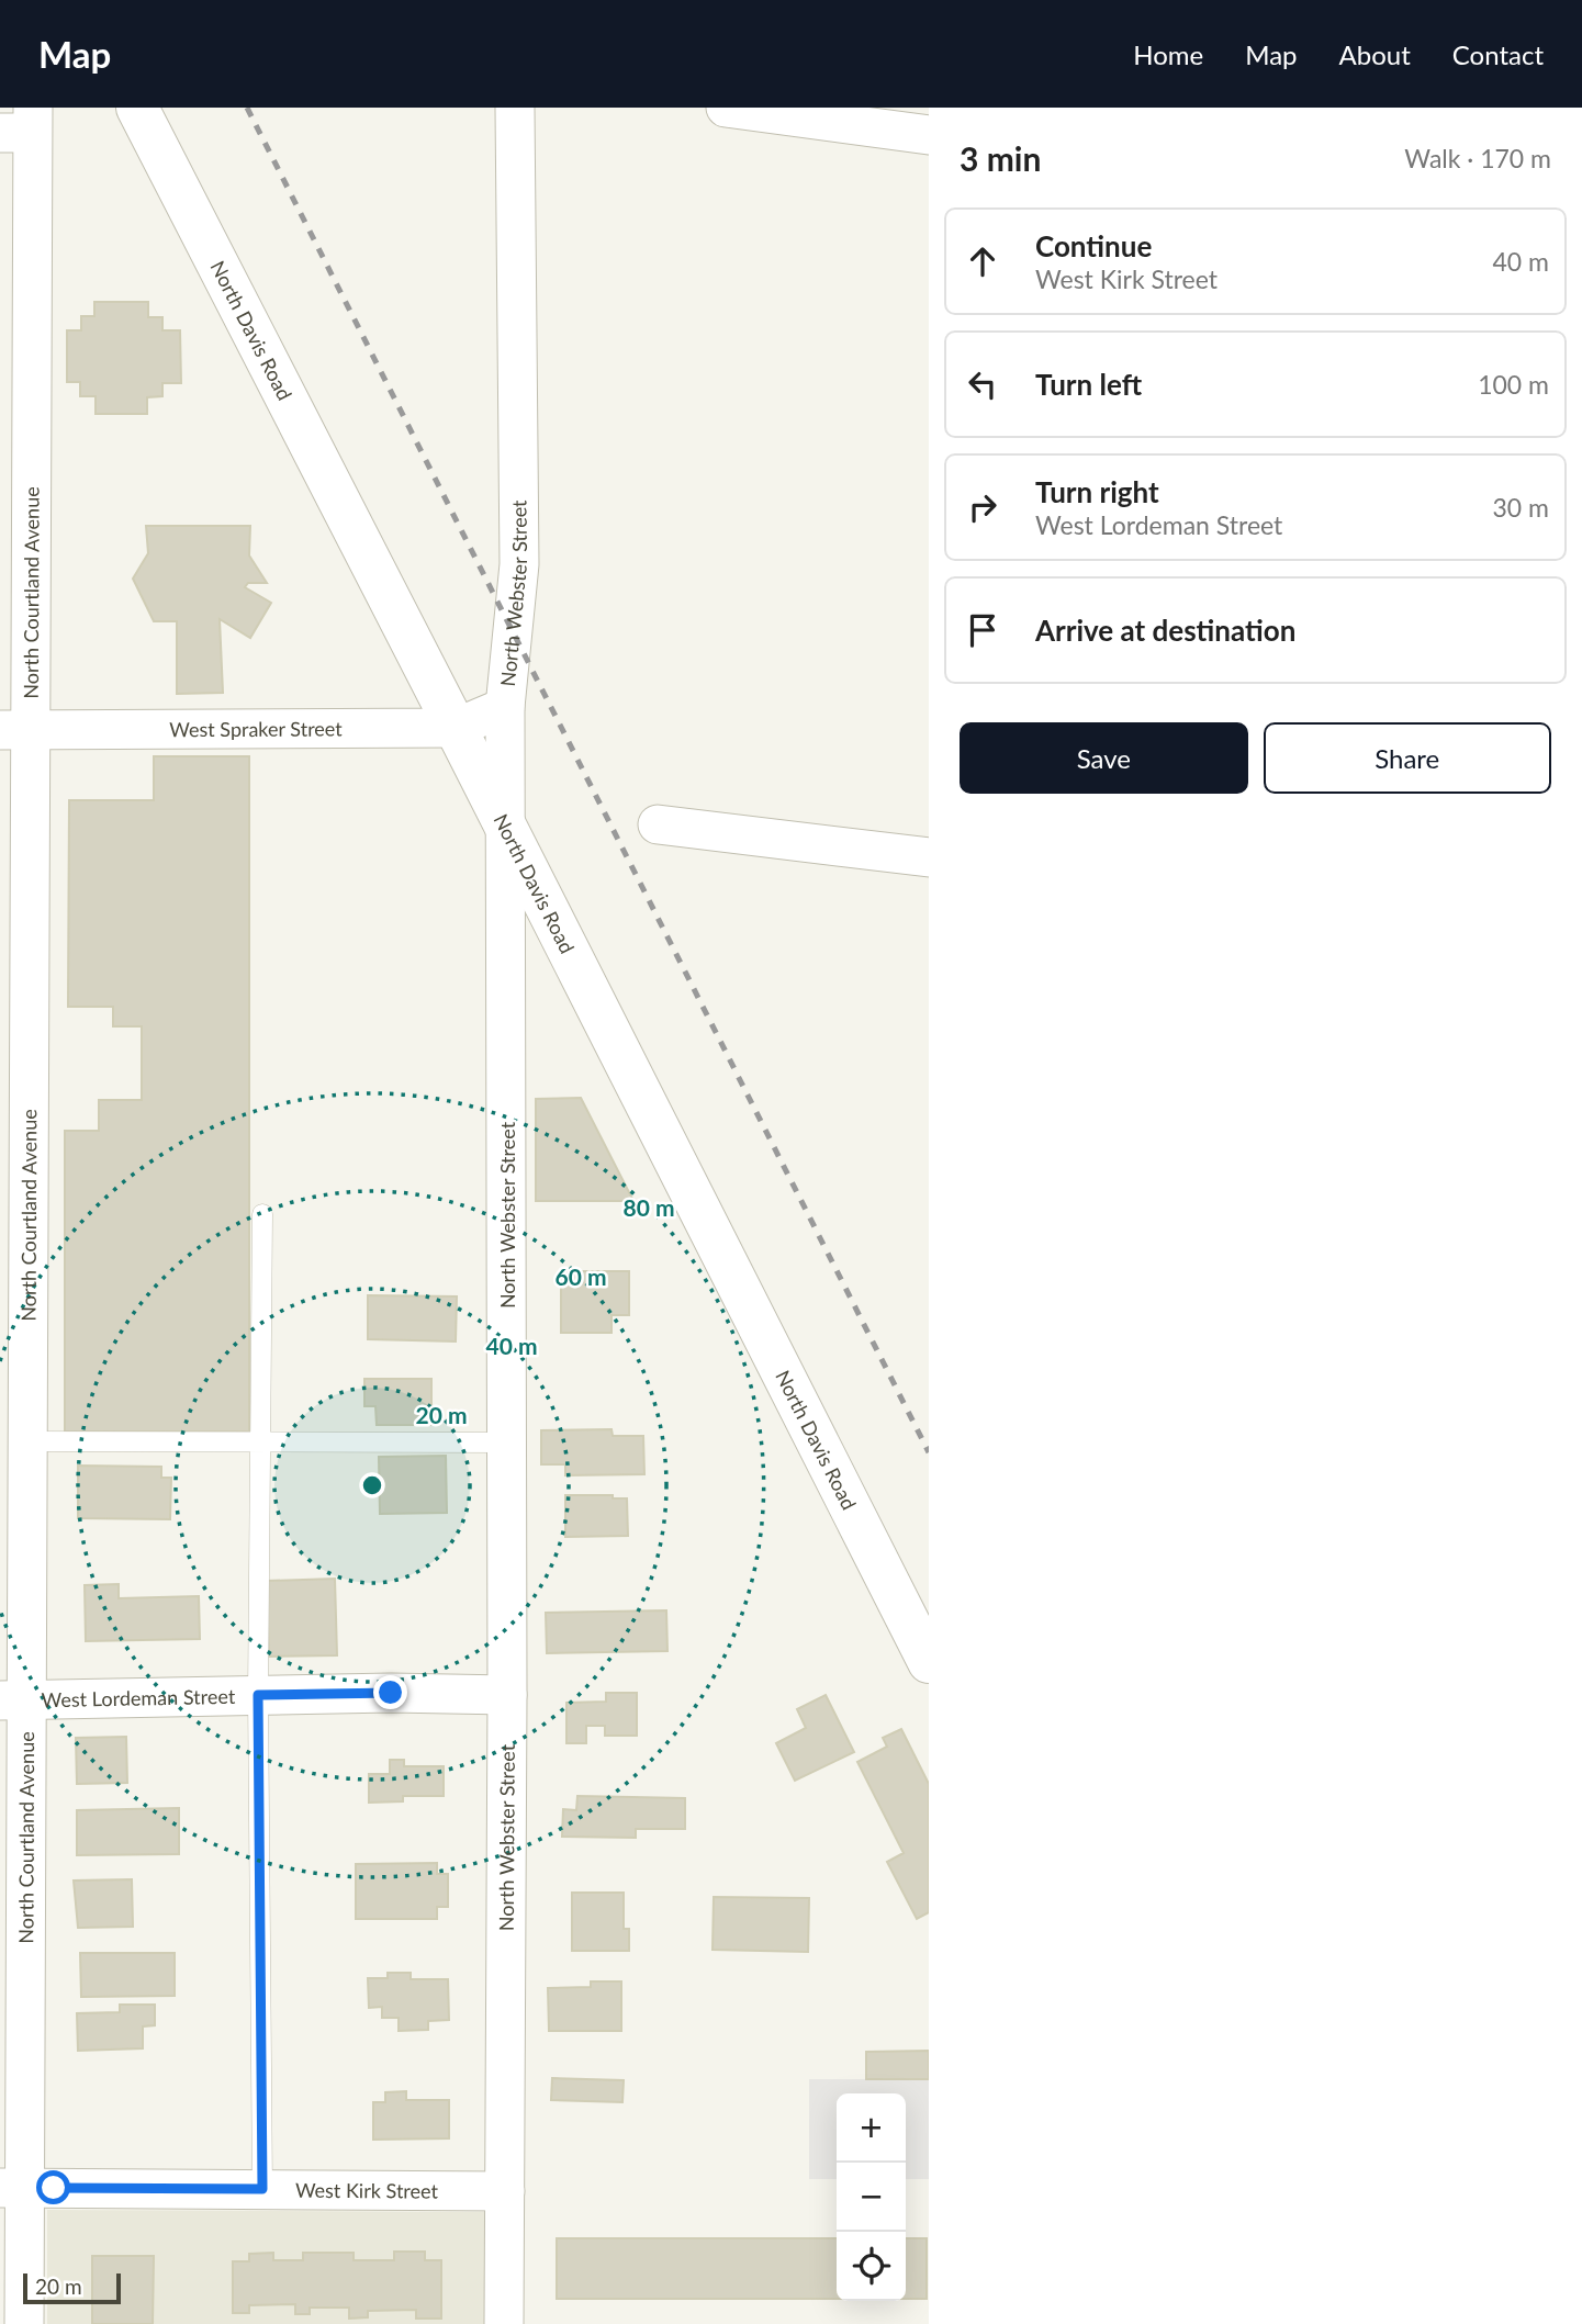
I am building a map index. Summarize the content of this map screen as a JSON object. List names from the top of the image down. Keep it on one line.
{"streets":{"street":["North Davis Road","North Courtland Avenue","North Webster Street","West Spraker Street","West Lordeman Street","West Kirk Street"]},"crossings":[["North Davis Road","North Webster Street"],["North Davis Road","West Spraker Street"],["North Courtland Avenue","West Spraker Street"],["North Courtland Avenue","West Lordeman Street"],["North Courtland Avenue","West Kirk Street"],["North Webster Street","West Spraker Street"],["North Webster Street","West Lordeman Street"],["North Webster Street","West Kirk Street"]],"scale_bar":"20 m","page":{"header":"Map","nav":["Home","Map","About","Contact"],"heading":["3 min","Walk · 170 m"],"list":[["Continue","West Kirk Street","40 m"],["Turn left","100 m"],["Turn right","West Lordeman Street","30 m"],"Arrive at destination"],"buttons":["Save","Share"],"map_buttons":["+","−"],"scale":"20 m"},"rings":["80 m","60 m","40 m","20 m"]}
